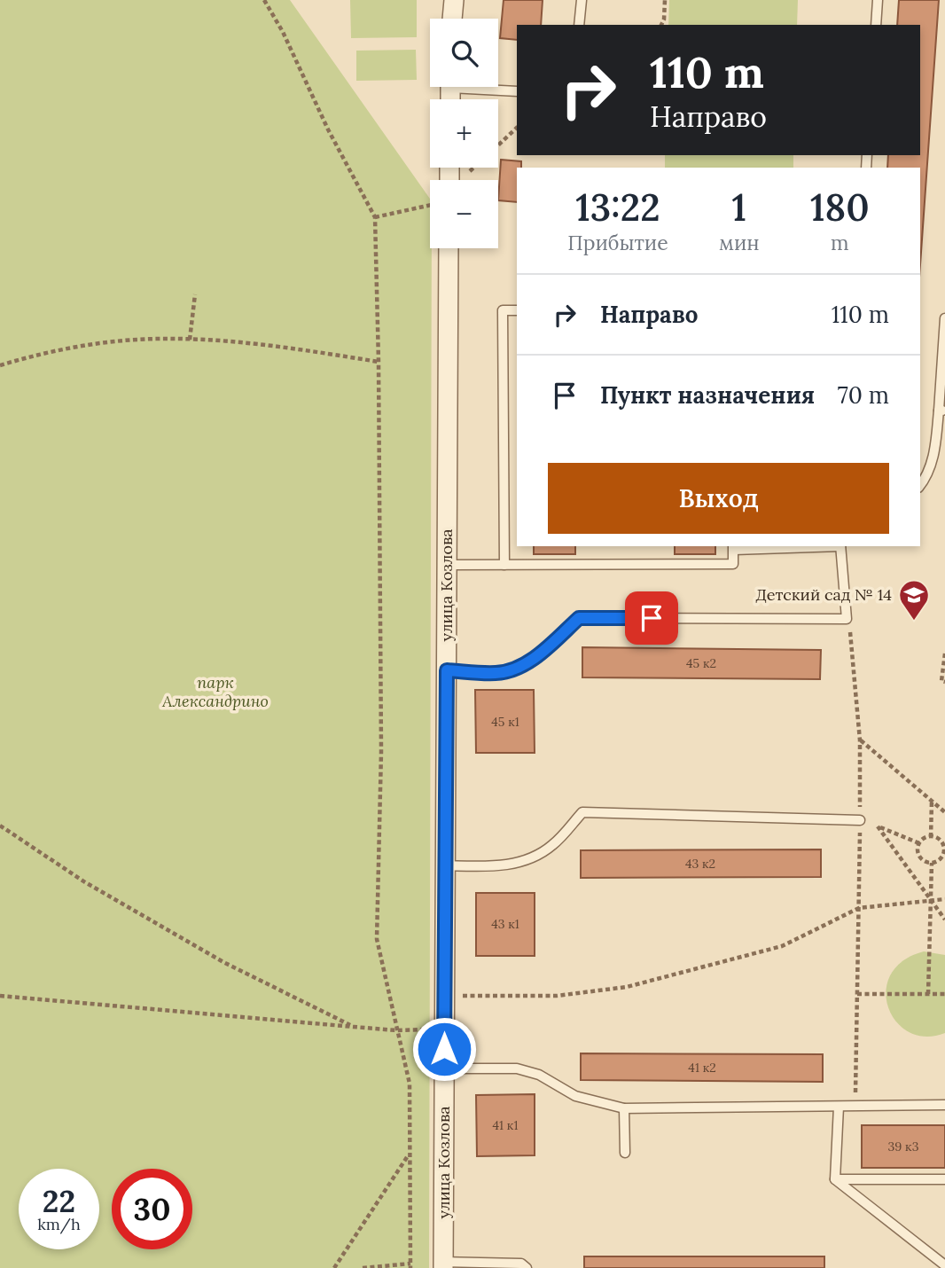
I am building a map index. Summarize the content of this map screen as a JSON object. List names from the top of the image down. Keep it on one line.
{"streets":{"street":["улица Козлова"]},"parks":["парк Александрино"],"places":{"school or university":["Детский сад № 14"]},"house_numbers":["45 к2","45 к1","43 к2","43 к1","41 к2","41 к1","39 к3"],"page":{"map_buttons":["+","−"],"turn":["110 m","Направо"],"eta":["13:22","Прибытие","1","мин","180","m"],"list":[{"name":"Направо","value":"110 m"},{"name":"Пункт назначения","value":"70 m"}],"buttons":"Выход","speed":"22 km/h","limit":"30"}}
